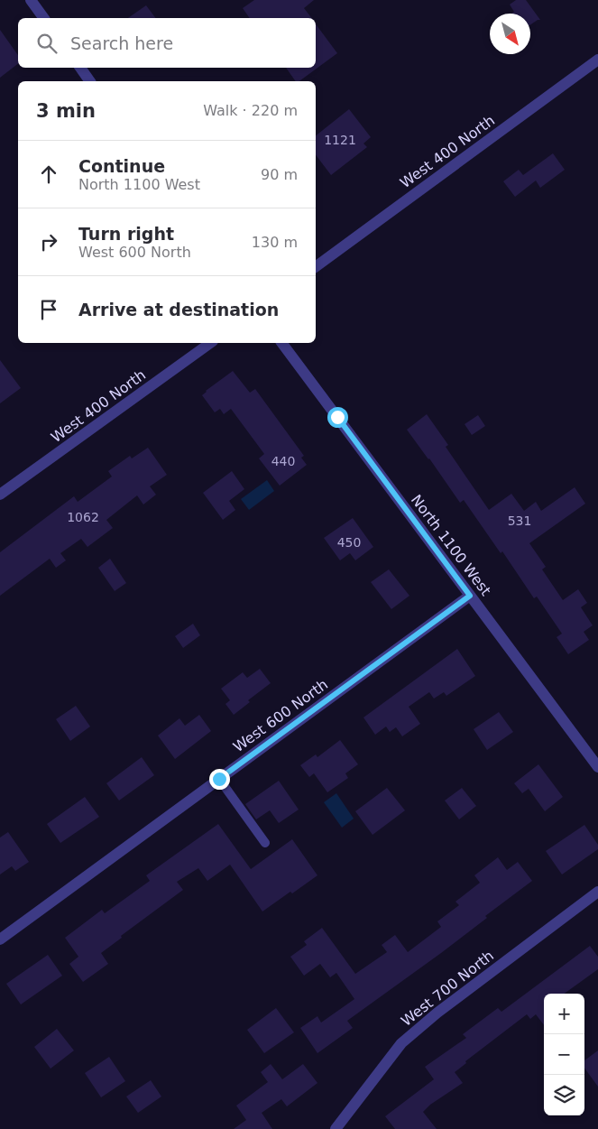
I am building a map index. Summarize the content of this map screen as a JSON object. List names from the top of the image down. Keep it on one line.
{"streets":{"street":["West 400 North","North 1100 West","West 600 North","West 700 North"]},"crossings":[["North 1100 West","West 600 North"]],"house_numbers":["1121","440","1062","531","450"],"north":"bottom right","page":{"search":"Search here","heading":["3 min","Walk · 220 m"],"list":[["Continue","North 1100 West","90 m"],["Turn right","West 600 North","130 m"],"Arrive at destination"],"map_buttons":["+","−"]}}
